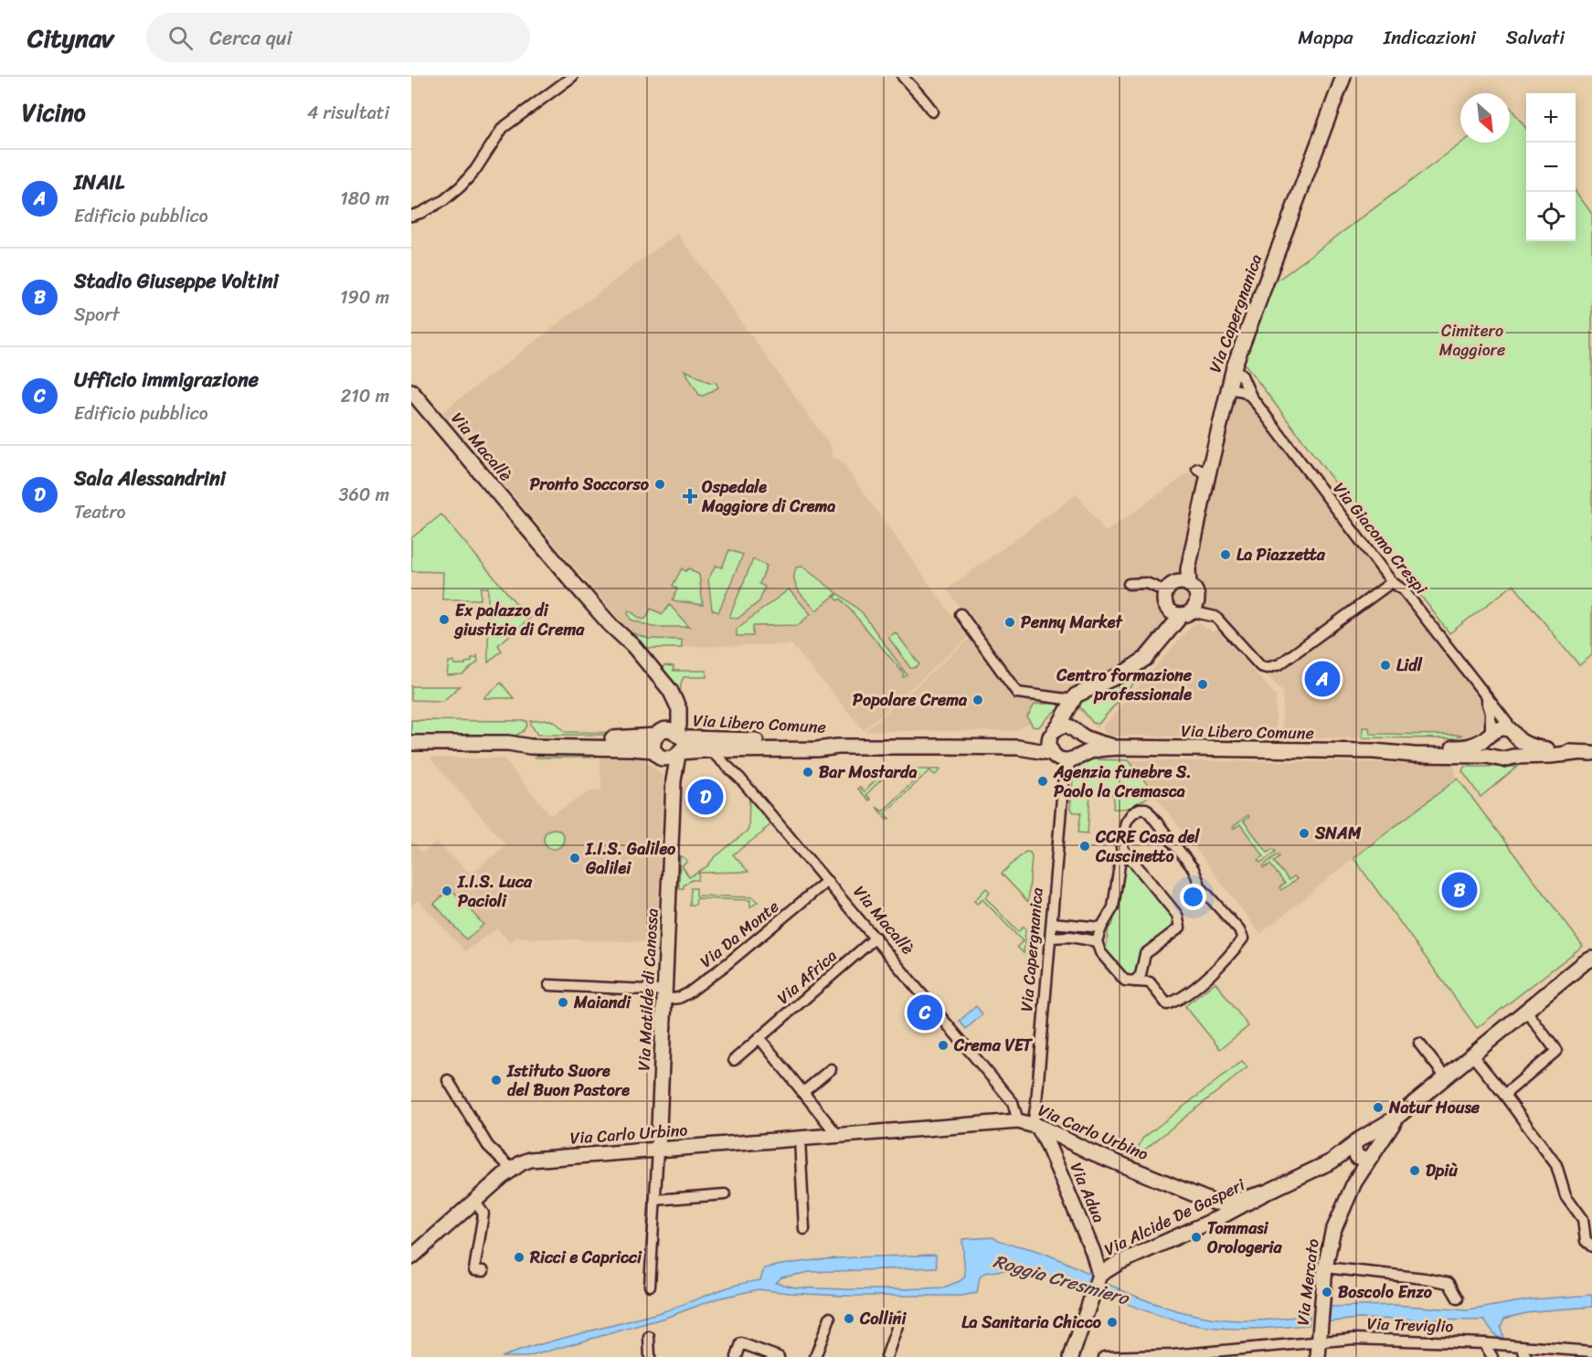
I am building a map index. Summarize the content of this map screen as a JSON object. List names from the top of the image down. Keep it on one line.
{"streets":{"street":["Via Capergnanica","Via Macallè","Via Giacomo Crespi","Via Libero Comune","Via Da Monte","Via Africa","Via Matilde di Canossa","Via Carlo Urbino","Via Adua","Via Alcide De Gasperi","Via Mercato","Via Treviglio"]},"crossings":[["Via Capergnanica","Via Giacomo Crespi"],["Via Capergnanica","Via Libero Comune"],["Via Capergnanica","Via Carlo Urbino"],["Via Capergnanica","Via Adua"],["Via Macallè","Via Libero Comune"],["Via Macallè","Via Da Monte"],["Via Macallè","Via Africa"],["Via Macallè","Via Matilde di Canossa"],["Via Macallè","Via Carlo Urbino"],["Via Giacomo Crespi","Via Libero Comune"],["Via Libero Comune","Via Matilde di Canossa"],["Via Da Monte","Via Matilde di Canossa"],["Via Matilde di Canossa","Via Carlo Urbino"],["Via Carlo Urbino","Via Adua"],["Via Carlo Urbino","Via Alcide De Gasperi"],["Via Adua","Via Alcide De Gasperi"],["Via Alcide De Gasperi","Via Mercato"],["Via Mercato","Via Treviglio"]],"water":["Roggia Cresmiero"],"parks":["Cimitero Maggiore"],"places":{"other":["Pronto Soccorso","La Piazzetta","Ex palazzo di giustizia di Crema","Penny Market","Lidl","Centro formazione professionale","Popolare Crema","Bar Mostarda","Agenzia funebre S. Paolo la Cremasca","SNAM","CCRE Casa del Cuscinetto","I.I.S. Galileo Galilei","I.I.S. Luca Pacioli","Maiandi","Crema VET","Istituto Suore del Buon Pastore","Natur House","Dpiù","Tommasi Orologeria","Ricci e Capricci","Boscolo Enzo","Collini","La Sanitaria Chicco"],"health":["Ospedale Maggiore di Crema"]},"north":"bottom right","page":{"header":"Citynav","search":"Cerca qui","nav":["Mappa","Indicazioni","Salvati"],"heading":["Vicino","4 risultati"],"map_buttons":["+","−"],"list":[{"mark":"A","name":"INAIL","note":"Edificio pubblico","value":"180 m"},{"mark":"B","name":"Stadio Giuseppe Voltini","note":"Sport","value":"190 m"},{"mark":"C","name":"Ufficio immigrazione","note":"Edificio pubblico","value":"210 m"},{"mark":"D","name":"Sala Alessandrini","note":"Teatro","value":"360 m"}],"pins":["A","D","B","C"]}}
